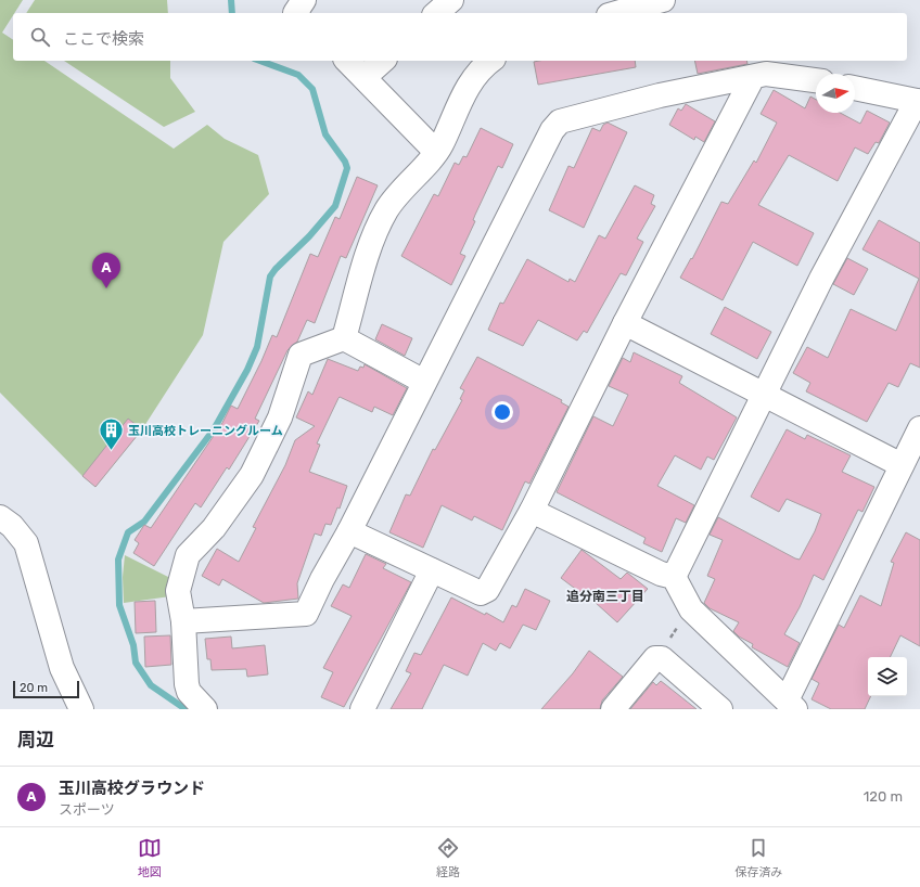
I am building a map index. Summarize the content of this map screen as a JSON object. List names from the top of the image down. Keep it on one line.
{"districts":["追分南三丁目"],"places":{"building":["玉川高校トレーニングルーム"]},"scale_bar":"20 m","north":"right","page":{"search":"ここで検索","pins":"A","scale":"20 m","heading":"周辺","list":[{"mark":"A","name":"玉川高校グラウンド","note":"スポーツ","value":"120 m"}],"nav":["地図","経路","保存済み"]}}
